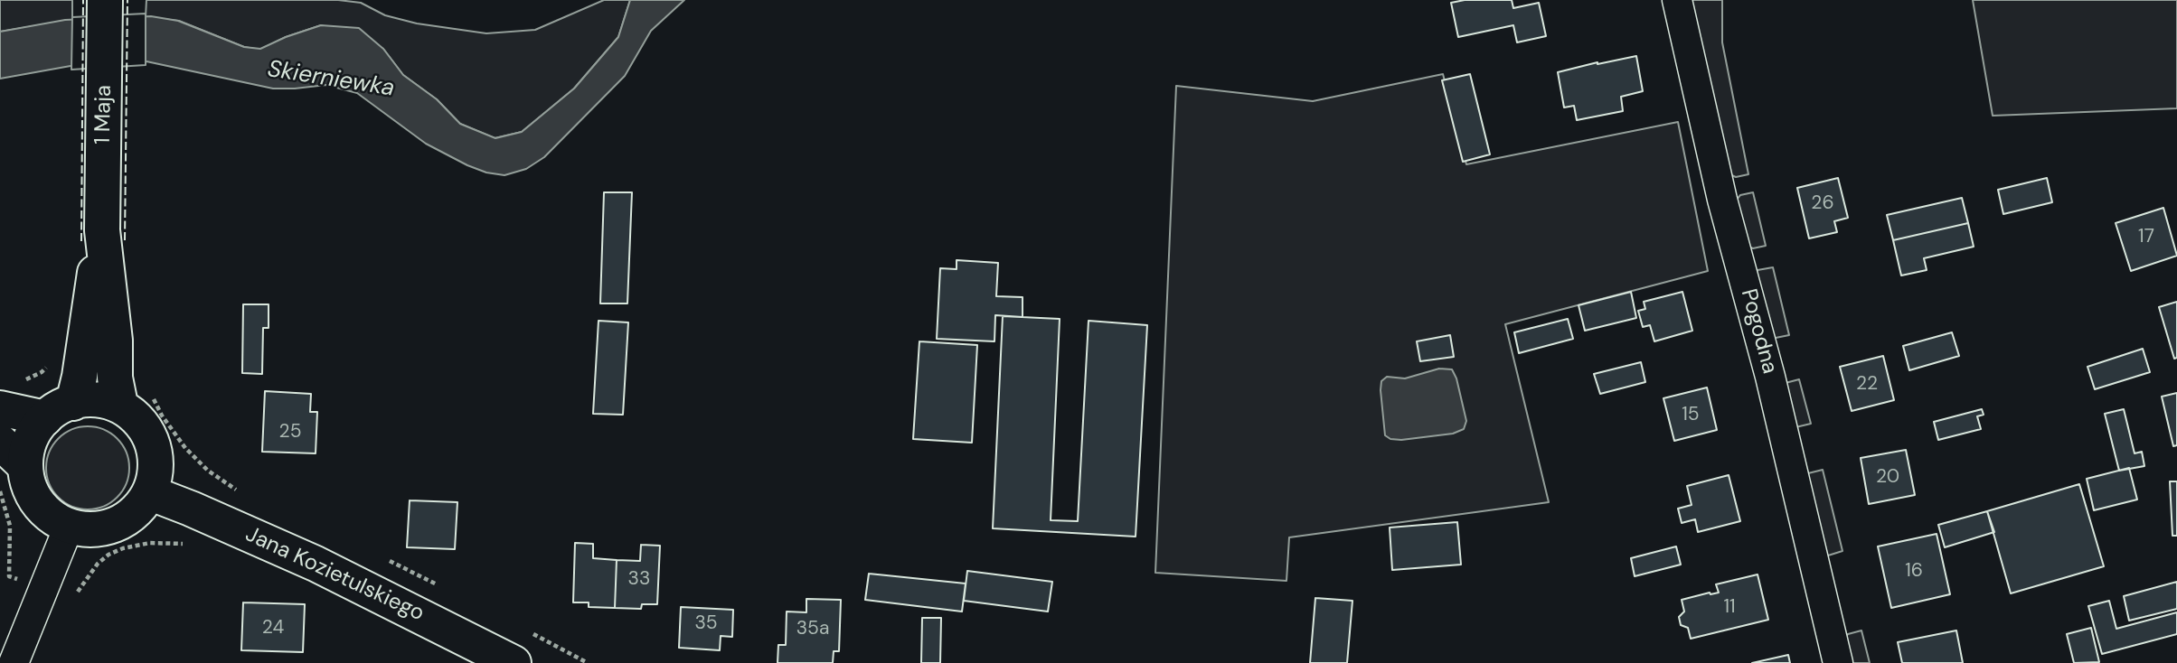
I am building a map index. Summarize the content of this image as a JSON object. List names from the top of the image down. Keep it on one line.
{"streets":{"main road":["1 Maja","Jana Kozietulskiego"],"street":["Pogodna"]},"crossings":[["1 Maja","Jana Kozietulskiego"]],"water":["Skierniewka"],"house_numbers":["26","17","22","15","25","20","16","33","11","35","24","35a"]}
